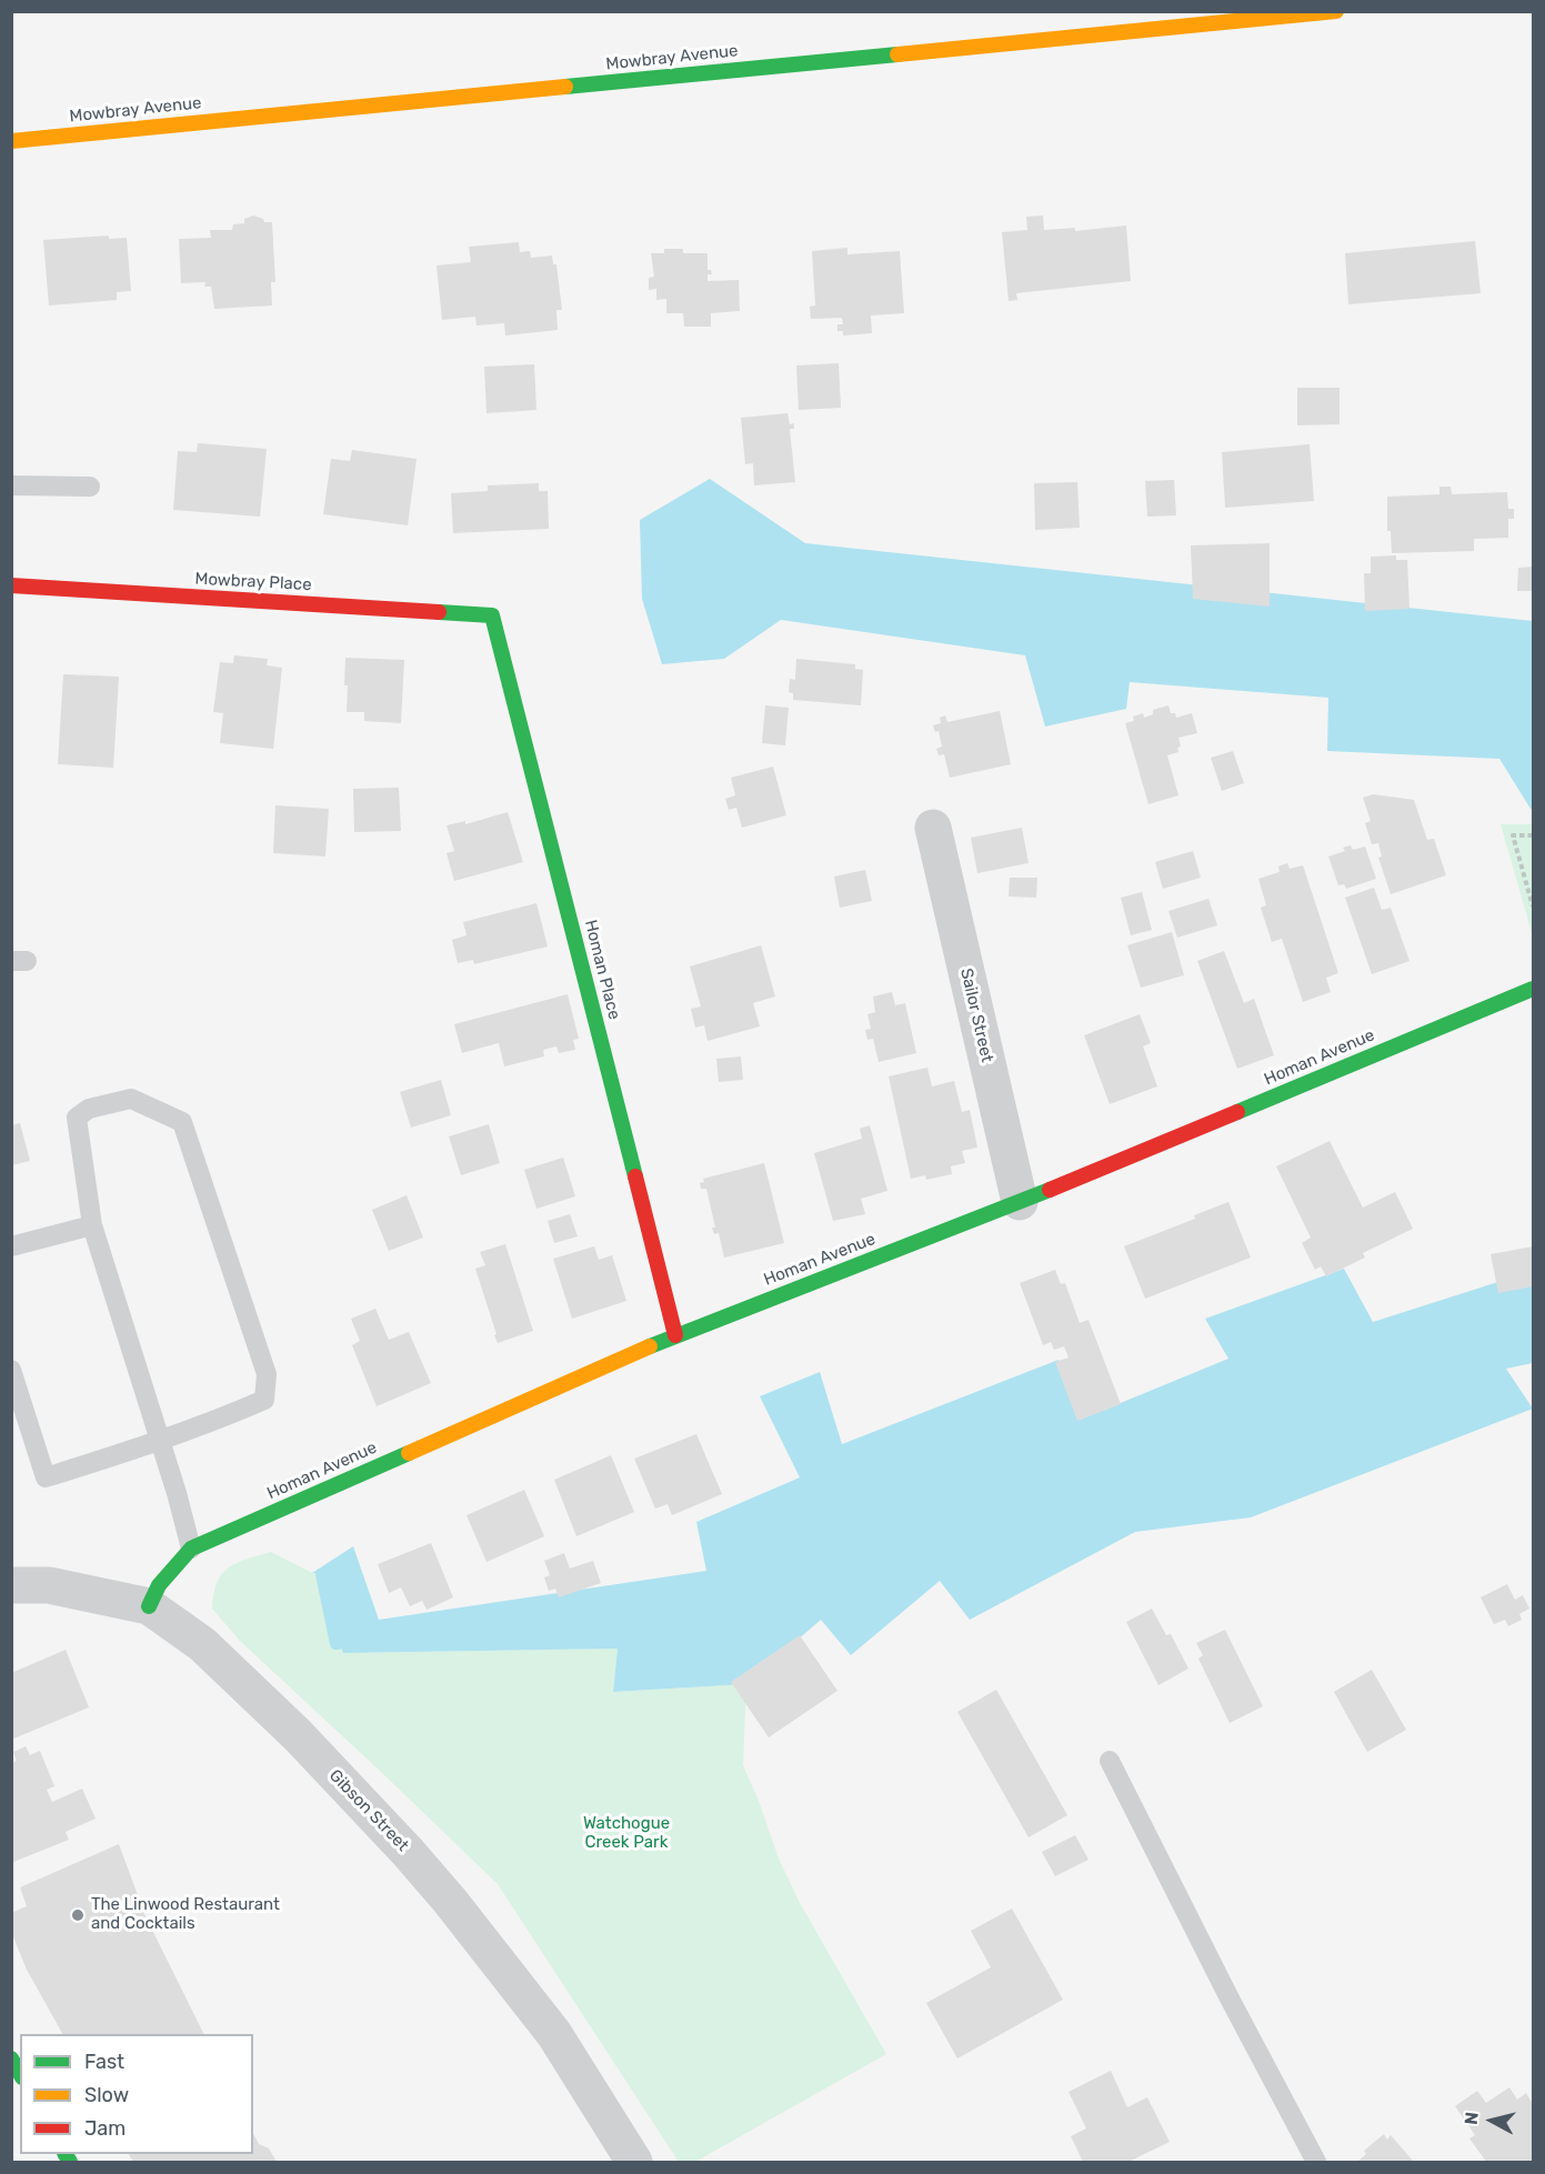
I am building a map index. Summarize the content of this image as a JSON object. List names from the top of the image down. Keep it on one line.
{"streets":{"street":["Mowbray Avenue","Mowbray Place","Homan Place","Sailor Street","Homan Avenue","Gibson Street"]},"crossings":[["Mowbray Place","Homan Place"],["Homan Place","Homan Avenue"],["Sailor Street","Homan Avenue"],["Homan Avenue","Gibson Street"]],"parks":["Watchogue Creek Park"],"places":["The Linwood Restaurant and Cocktails"],"legend":["Fast","Slow","Jam"],"north":"left"}
